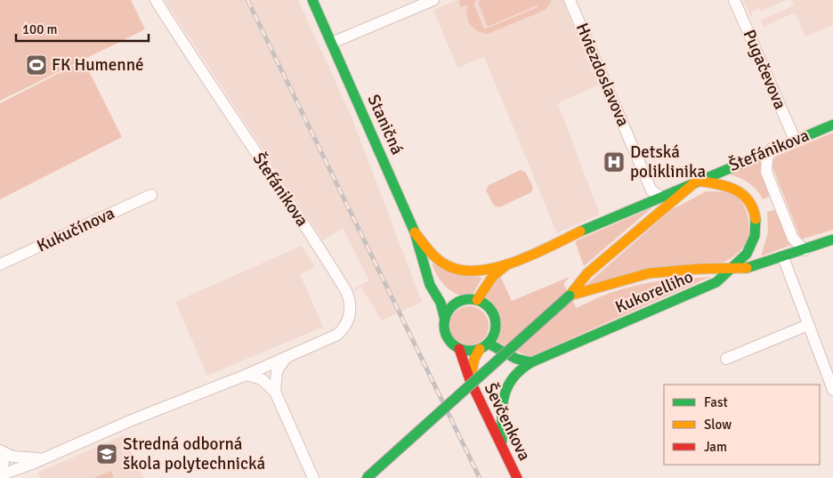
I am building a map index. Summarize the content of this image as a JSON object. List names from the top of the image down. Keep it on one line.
{"streets":{"main road":["Staničná","Štefánikova","Kukorelliho","Ševčenkova"],"street":["Pugačevova","Hviezdoslavova","Kukučínova"]},"crossings":[["Pugačevova","Štefánikova"],["Hviezdoslavova","Štefánikova"],["Staničná","Ševčenkova"],["Štefánikova","Kukorelliho"],["Kukorelliho","Ševčenkova"]],"places":{"sports":["FK Humenné"],"hospital":["Detská poliklinika"],"school or university":["Stredná odborná škola polytechnická"]},"legend":["Fast","Slow","Jam"],"scale_bar":"100 m"}
